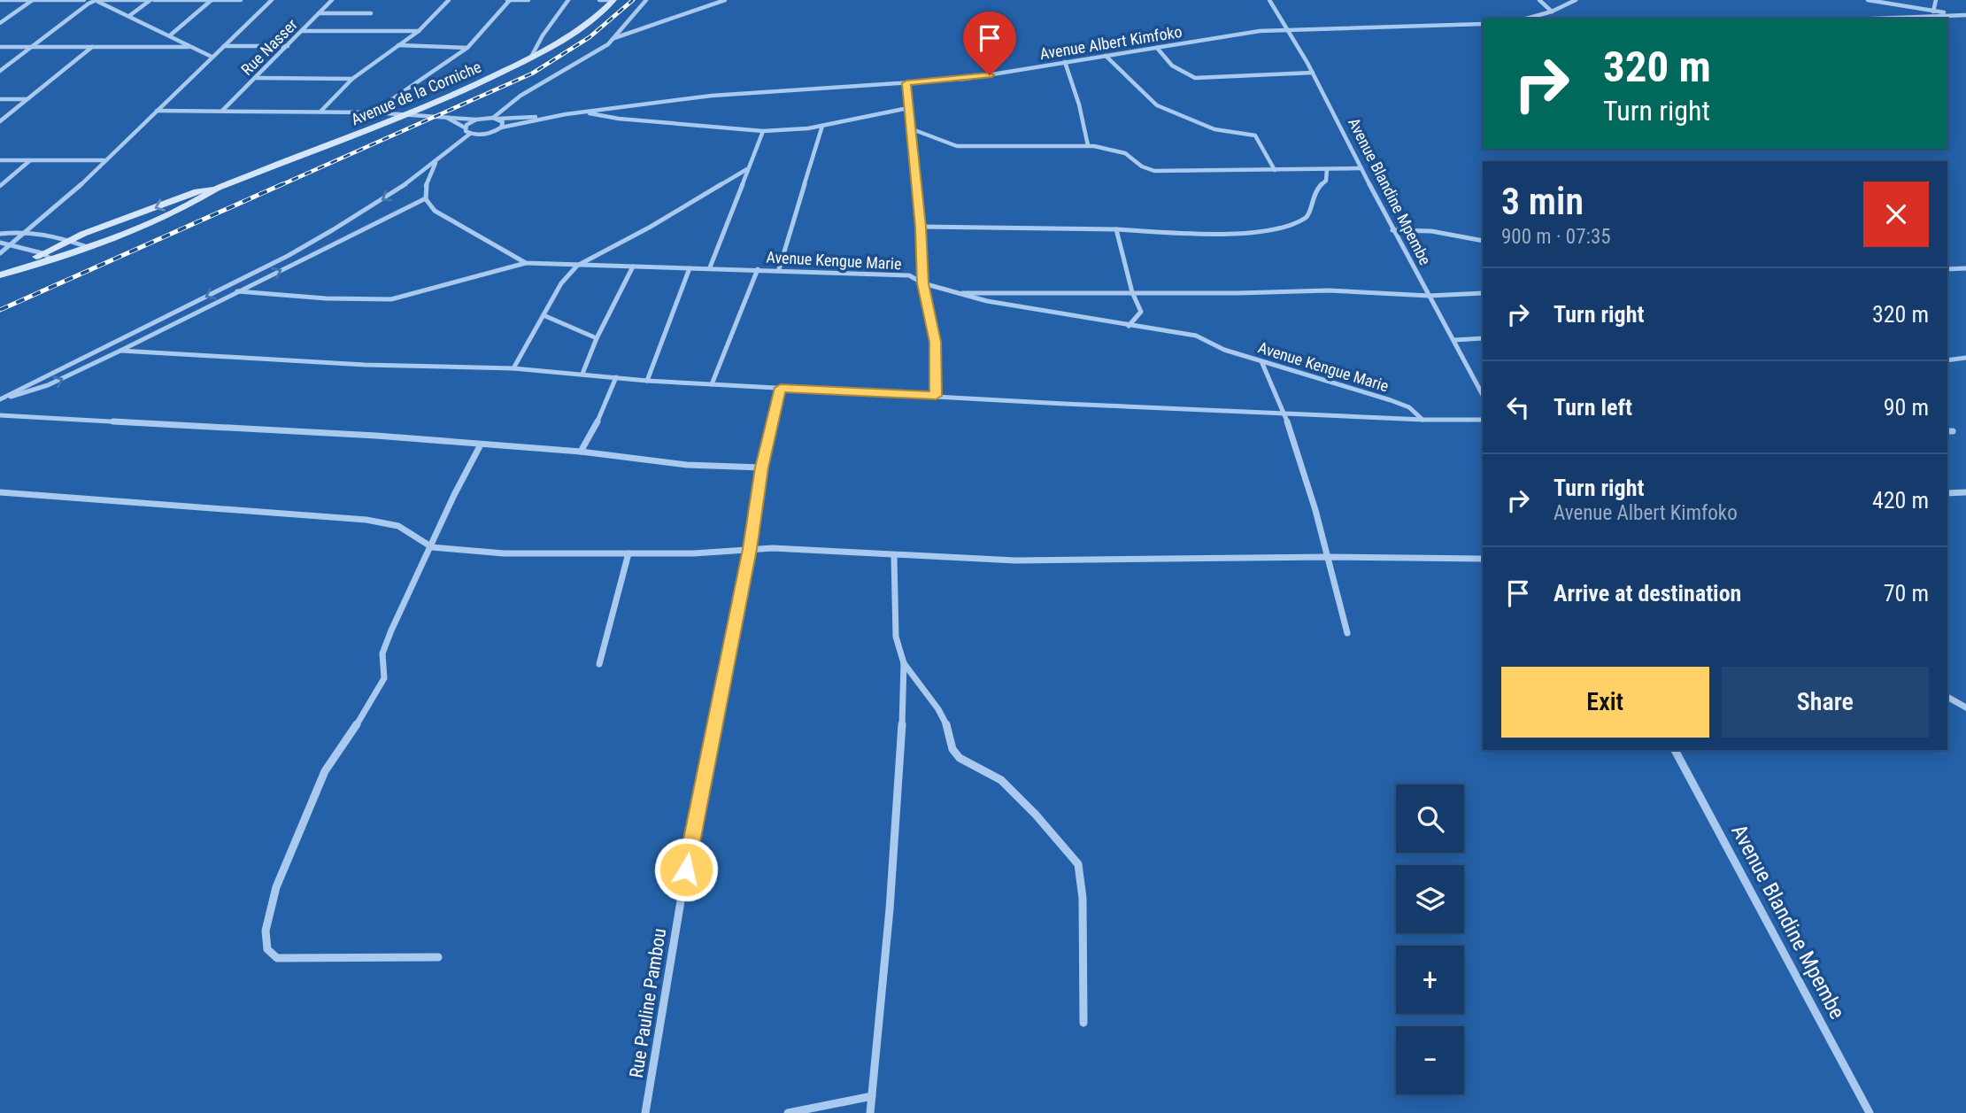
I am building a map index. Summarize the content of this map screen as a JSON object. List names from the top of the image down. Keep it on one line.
{"streets":{"street":["Avenue Albert Kimfoko","Rue Nasser","Avenue de la Corniche","Avenue Blandine Mpembe","Avenue Kengue Marie","Rue Pauline Pambou"]},"crossings":[["Avenue Albert Kimfoko","Rue Nasser"],["Avenue Albert Kimfoko","Avenue de la Corniche"],["Avenue Albert Kimfoko","Avenue Blandine Mpembe"]],"page":{"turn":["320 m","Turn right"],"heading":["3 min","900 m · 07:35"],"list":[{"name":"Turn right","value":"320 m"},{"name":"Turn left","value":"90 m"},{"name":"Turn right","note":"Avenue Albert Kimfoko","value":"420 m"},{"name":"Arrive at destination","value":"70 m"}],"buttons":["Exit","Share"],"map_buttons":["+","−"]}}
